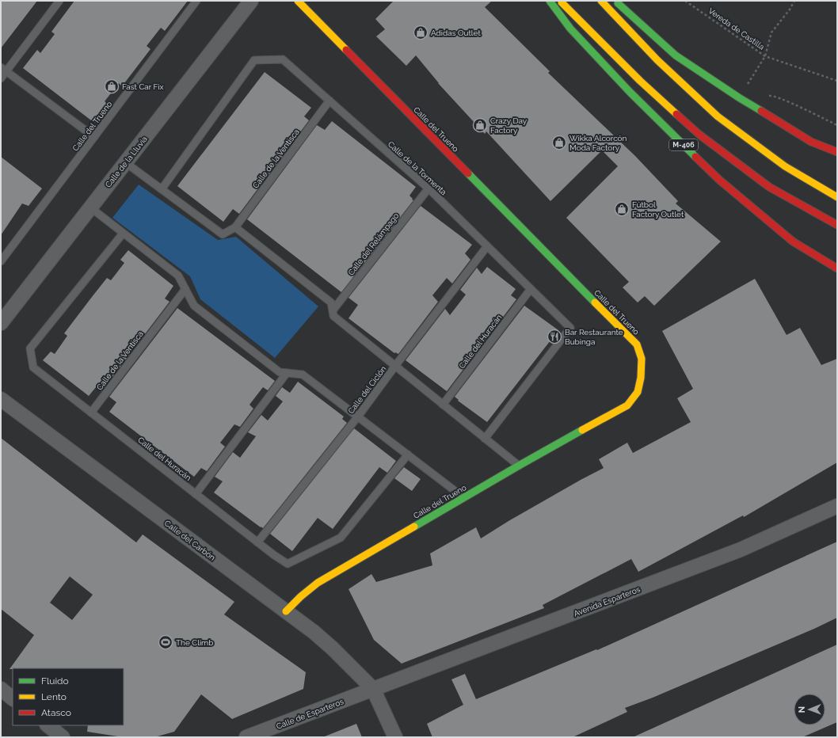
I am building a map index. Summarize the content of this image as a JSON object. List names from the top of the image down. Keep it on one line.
{"streets":{"main road":["Calle del Trueno","M-406"],"street":["Calle de la Lluvia","Calle del Carbón","Avenida Esparteros","Calle de Esparteros"],"lane":["Calle de la Ventisca","Calle de la Tormenta","Calle del Relámpago","Calle del Huracán","Calle del Ciclón"],"path":["Vereda de Castilla"]},"crossings":[["Calle del Trueno","Calle del Carbón"],["Calle de la Ventisca","Calle de la Tormenta"],["Calle de la Ventisca","Calle del Huracán"],["Calle de la Tormenta","Calle del Relámpago"],["Calle de la Tormenta","Calle del Huracán"],["Calle de la Tormenta","Calle del Ciclón"],["Calle del Huracán","Calle del Ciclón"],["Calle del Carbón","Avenida Esparteros"],["Calle del Carbón","Calle de Esparteros"],["Avenida Esparteros","Calle de Esparteros"]],"places":{"shop":["Adidas Outlet","Fast Car Fix","Crazy Day Factory","Wikka Alcorcón Moda Factory","Fútbol Factory Outlet"],"restaurant":["Bar Restaurante Bubinga"],"sports":["The Climb"]},"legend":["Fluido","Lento","Atasco"],"north":"left"}
